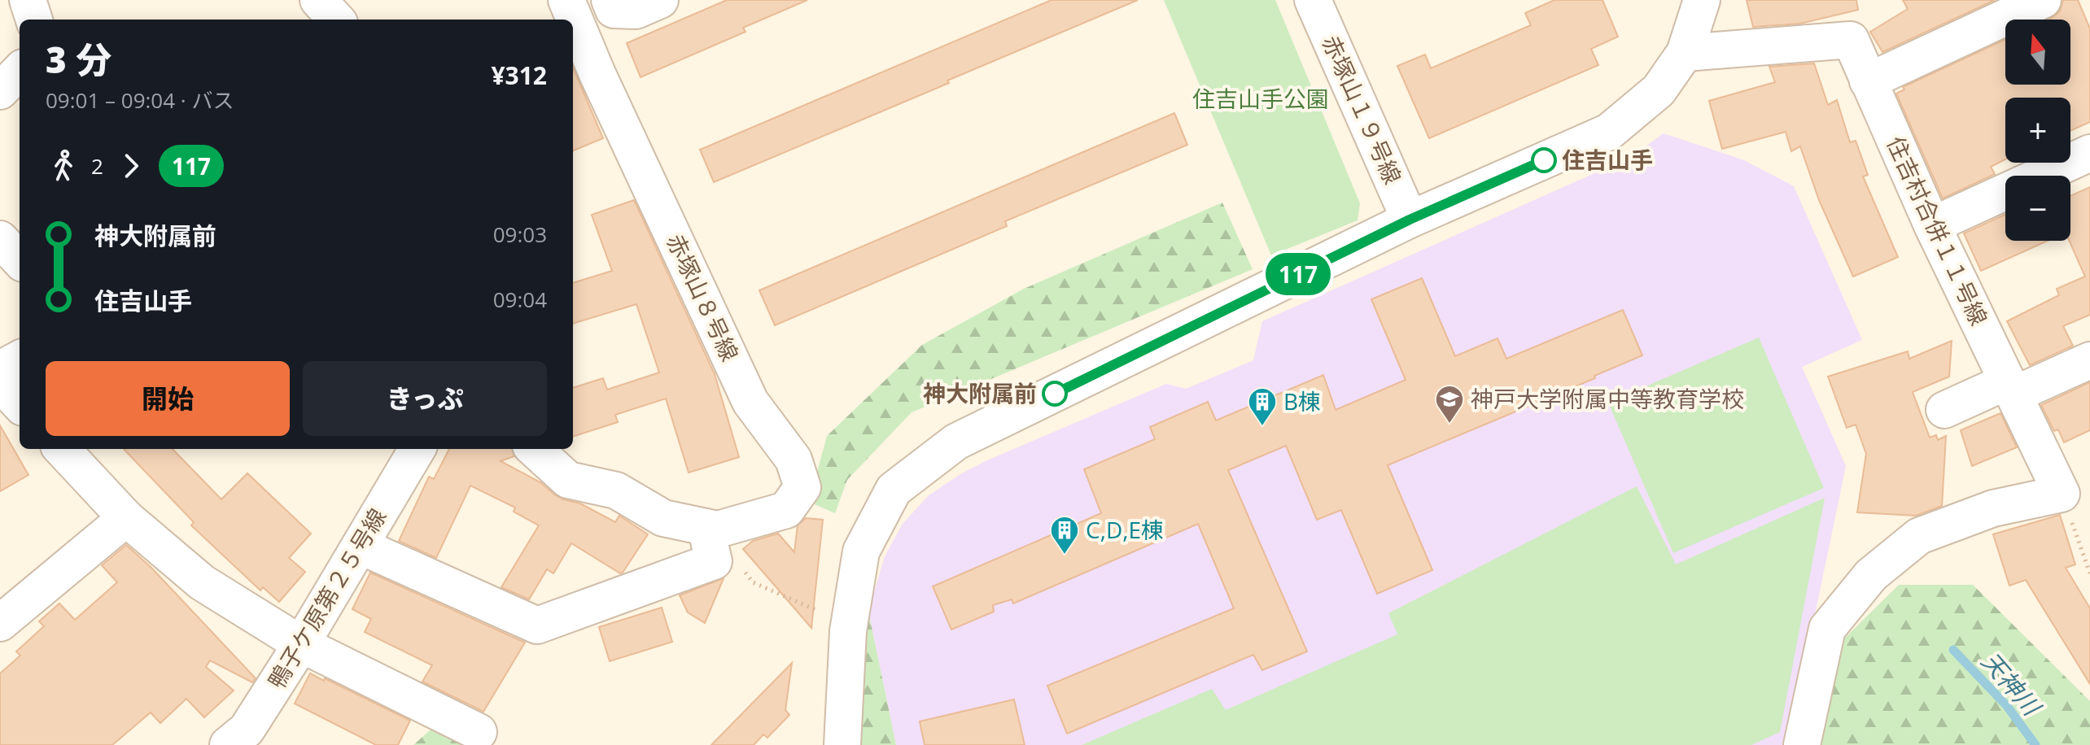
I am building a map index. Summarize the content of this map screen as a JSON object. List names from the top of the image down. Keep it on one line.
{"streets":{"street":["赤塚山１９号線","住吉村合併１１号線","赤塚山８号線","鴨子ケ原第２５号線"]},"water":["天神川"],"parks":["住吉山手公園"],"places":{"other":["住吉山手","神大附属前"],"school or university":["神戸大学附属中等教育学校"],"building":["B棟","C,D,E棟"]},"lines":["bus line 117"],"north":"top","page":{"on_map":"117","map_buttons":["+","−"],"heading":["3 分","09:01 – 09:04 · バス","¥312"],"legs":["2","117"],"list":[{"name":"神大附属前","value":"09:03"},{"name":"住吉山手","value":"09:04"}],"buttons":["開始","きっぷ"]}}
